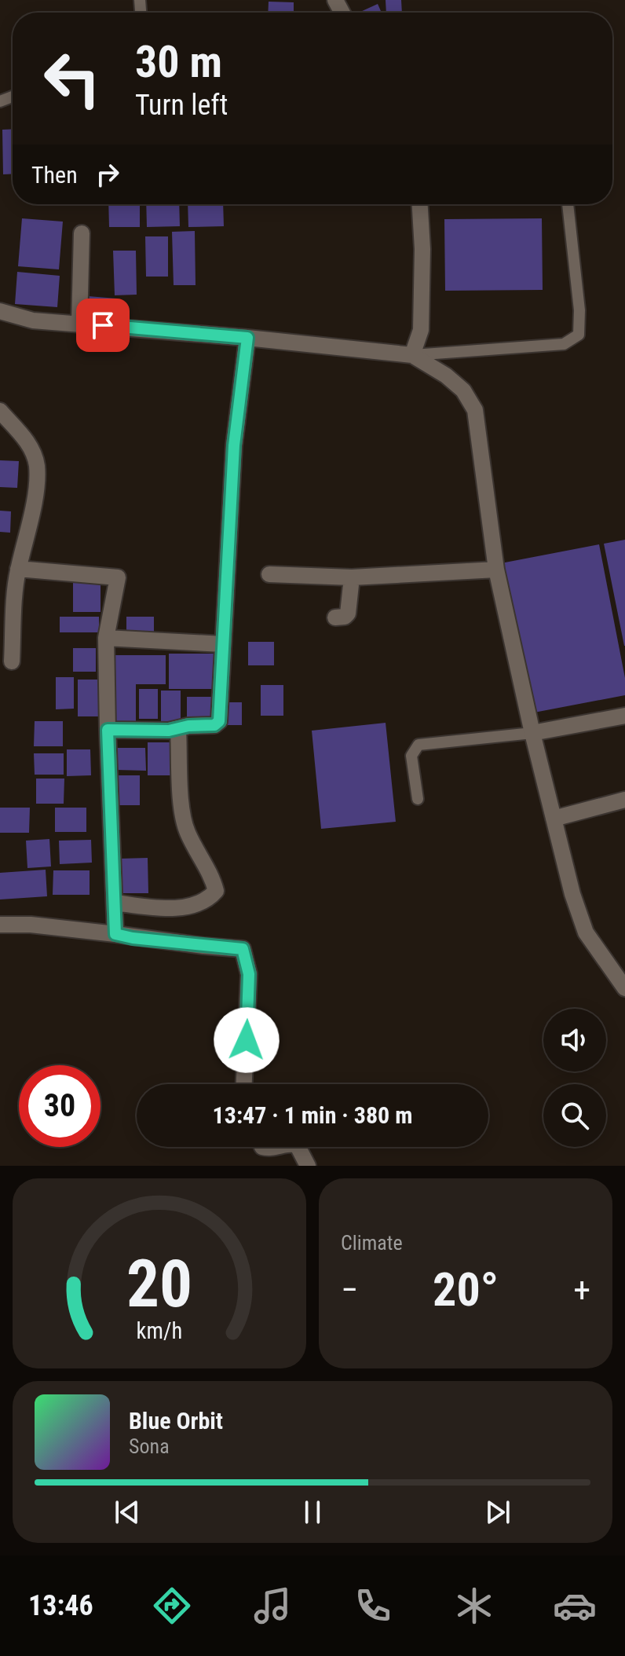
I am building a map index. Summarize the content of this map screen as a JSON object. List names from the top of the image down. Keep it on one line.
{"page":{"turn":["30 m","Turn left"],"then":"Then","limit":"30","trip":"13:47 · 1 min · 380 m","tile":"Climate","heat":["−","20°","+"],"song":["Blue Orbit","Sona"],"tabs":"13:46","gauge":["20","km/h"]}}
